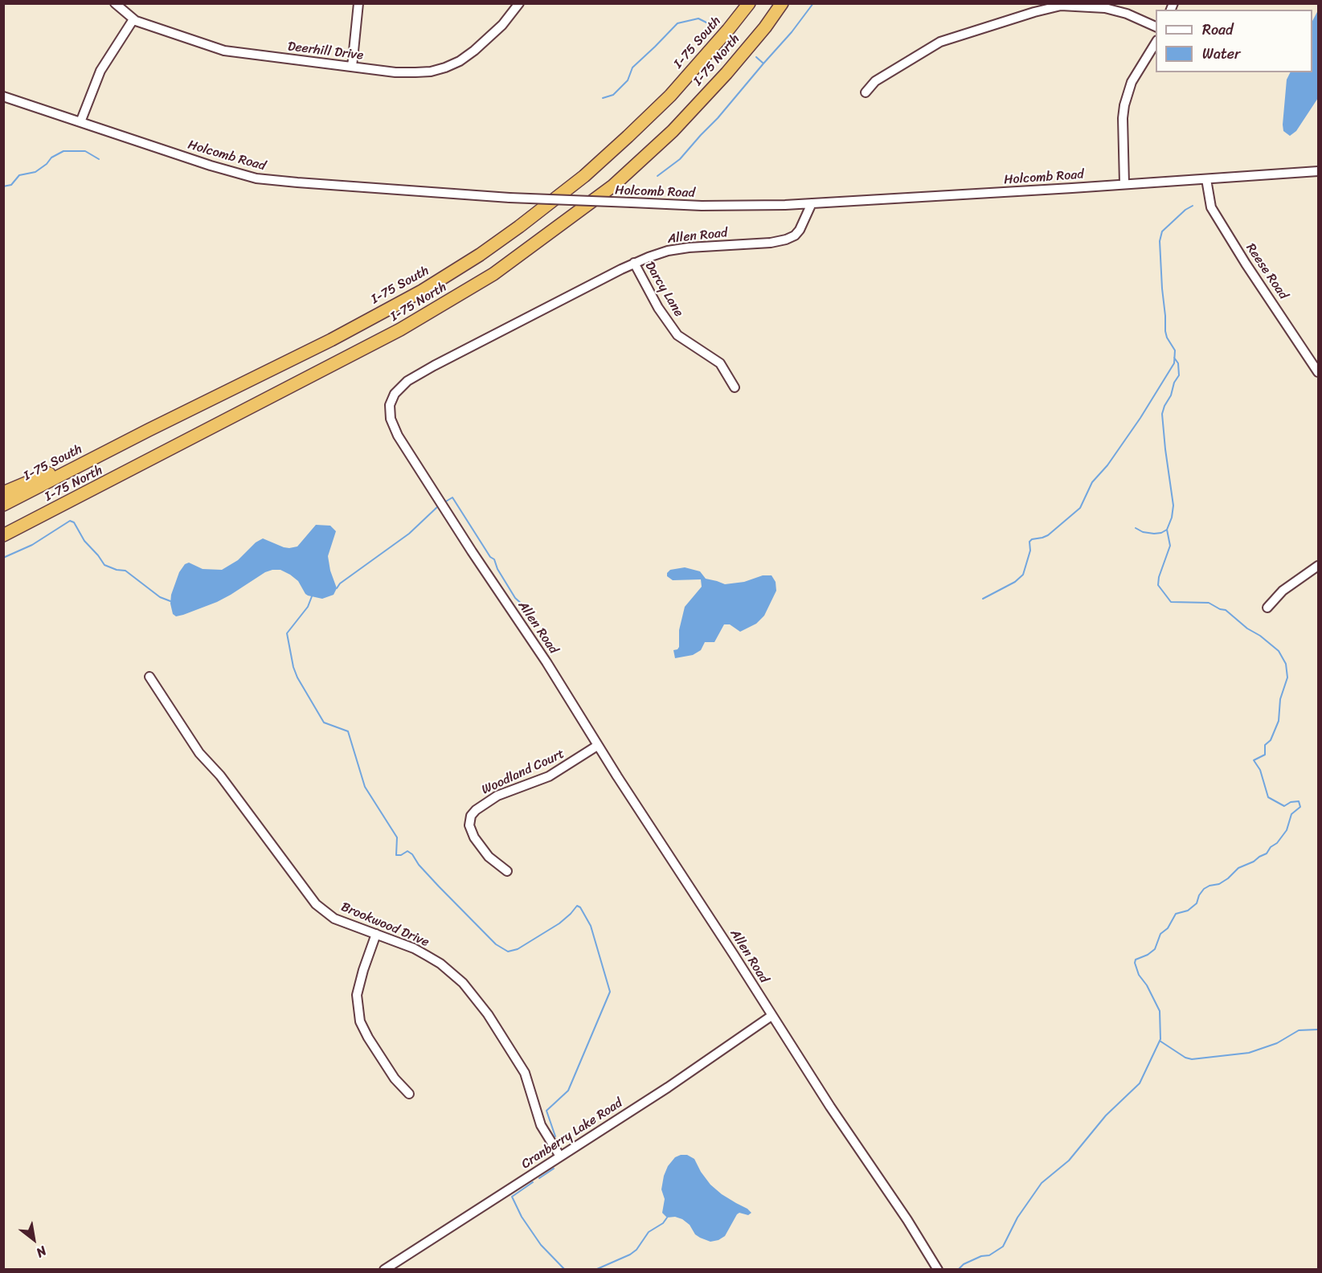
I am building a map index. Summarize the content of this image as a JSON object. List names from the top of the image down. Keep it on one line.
{"streets":{"highway":["I-75 South","I-75 North"],"street":["Deerhill Drive","Holcomb Road","Allen Road","Reese Road","Darcy Lane","Woodland Court","Brookwood Drive","Cranberry Lake Road"]},"crossings":[["Holcomb Road","Allen Road"],["Holcomb Road","Reese Road"],["Allen Road","Darcy Lane"],["Allen Road","Woodland Court"],["Allen Road","Cranberry Lake Road"],["Brookwood Drive","Cranberry Lake Road"]],"legend":["Road","Water"],"north":"bottom right"}
